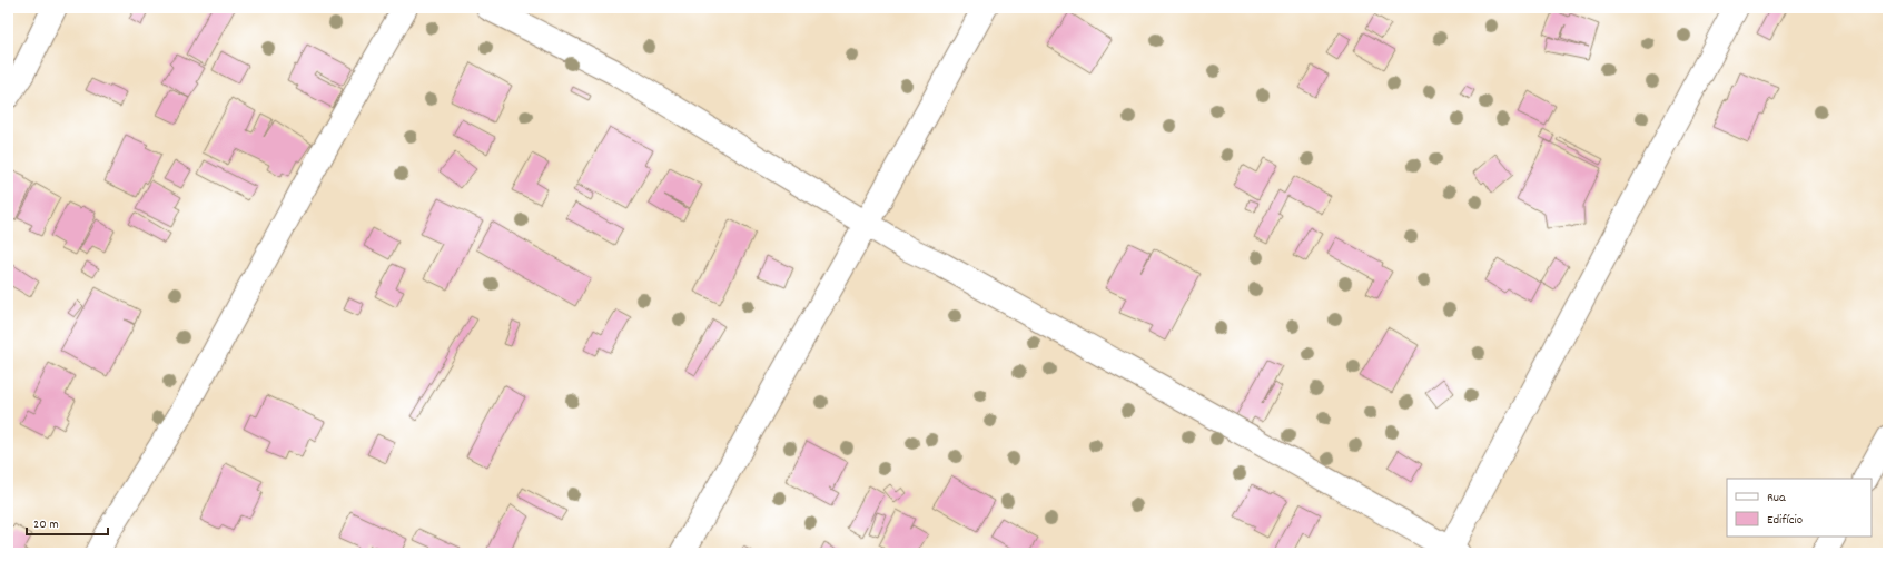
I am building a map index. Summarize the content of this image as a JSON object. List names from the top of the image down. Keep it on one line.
{"legend":["Rua","Edifício"],"scale_bar":"20 m"}
